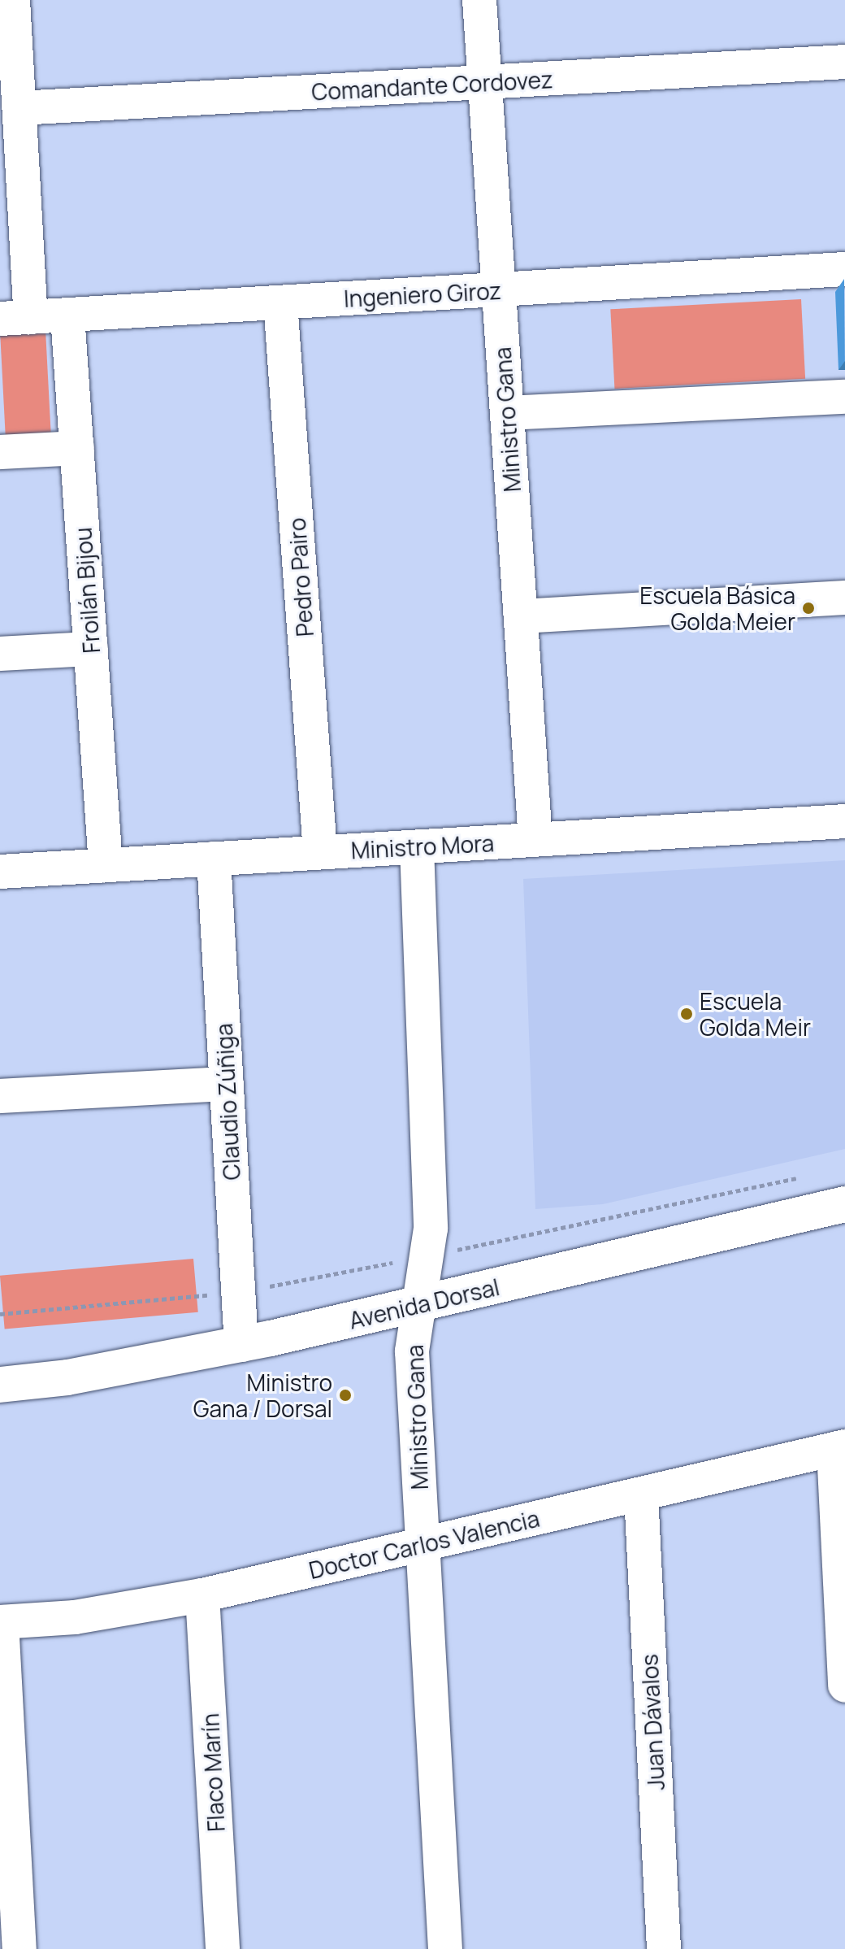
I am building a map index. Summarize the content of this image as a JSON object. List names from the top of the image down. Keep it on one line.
{"streets":{"street":["Comandante Cordovez","Ingeniero Giroz","Ministro Gana","Pedro Pairo","Froilán Bijou","Ministro Mora","Claudio Zúñiga","Avenida Dorsal","Doctor Carlos Valencia","Juan Dávalos","Flaco Marín"]},"crossings":[["Comandante Cordovez","Ministro Gana"],["Ingeniero Giroz","Ministro Gana"],["Ingeniero Giroz","Pedro Pairo"],["Ingeniero Giroz","Froilán Bijou"],["Ministro Gana","Ministro Mora"],["Ministro Gana","Avenida Dorsal"],["Ministro Gana","Doctor Carlos Valencia"],["Pedro Pairo","Ministro Mora"],["Froilán Bijou","Ministro Mora"],["Ministro Mora","Claudio Zúñiga"],["Claudio Zúñiga","Avenida Dorsal"],["Doctor Carlos Valencia","Juan Dávalos"],["Doctor Carlos Valencia","Flaco Marín"]],"places":["Escuela Básica Golda Meier","Escuela Golda Meir","Ministro Gana / Dorsal"]}
